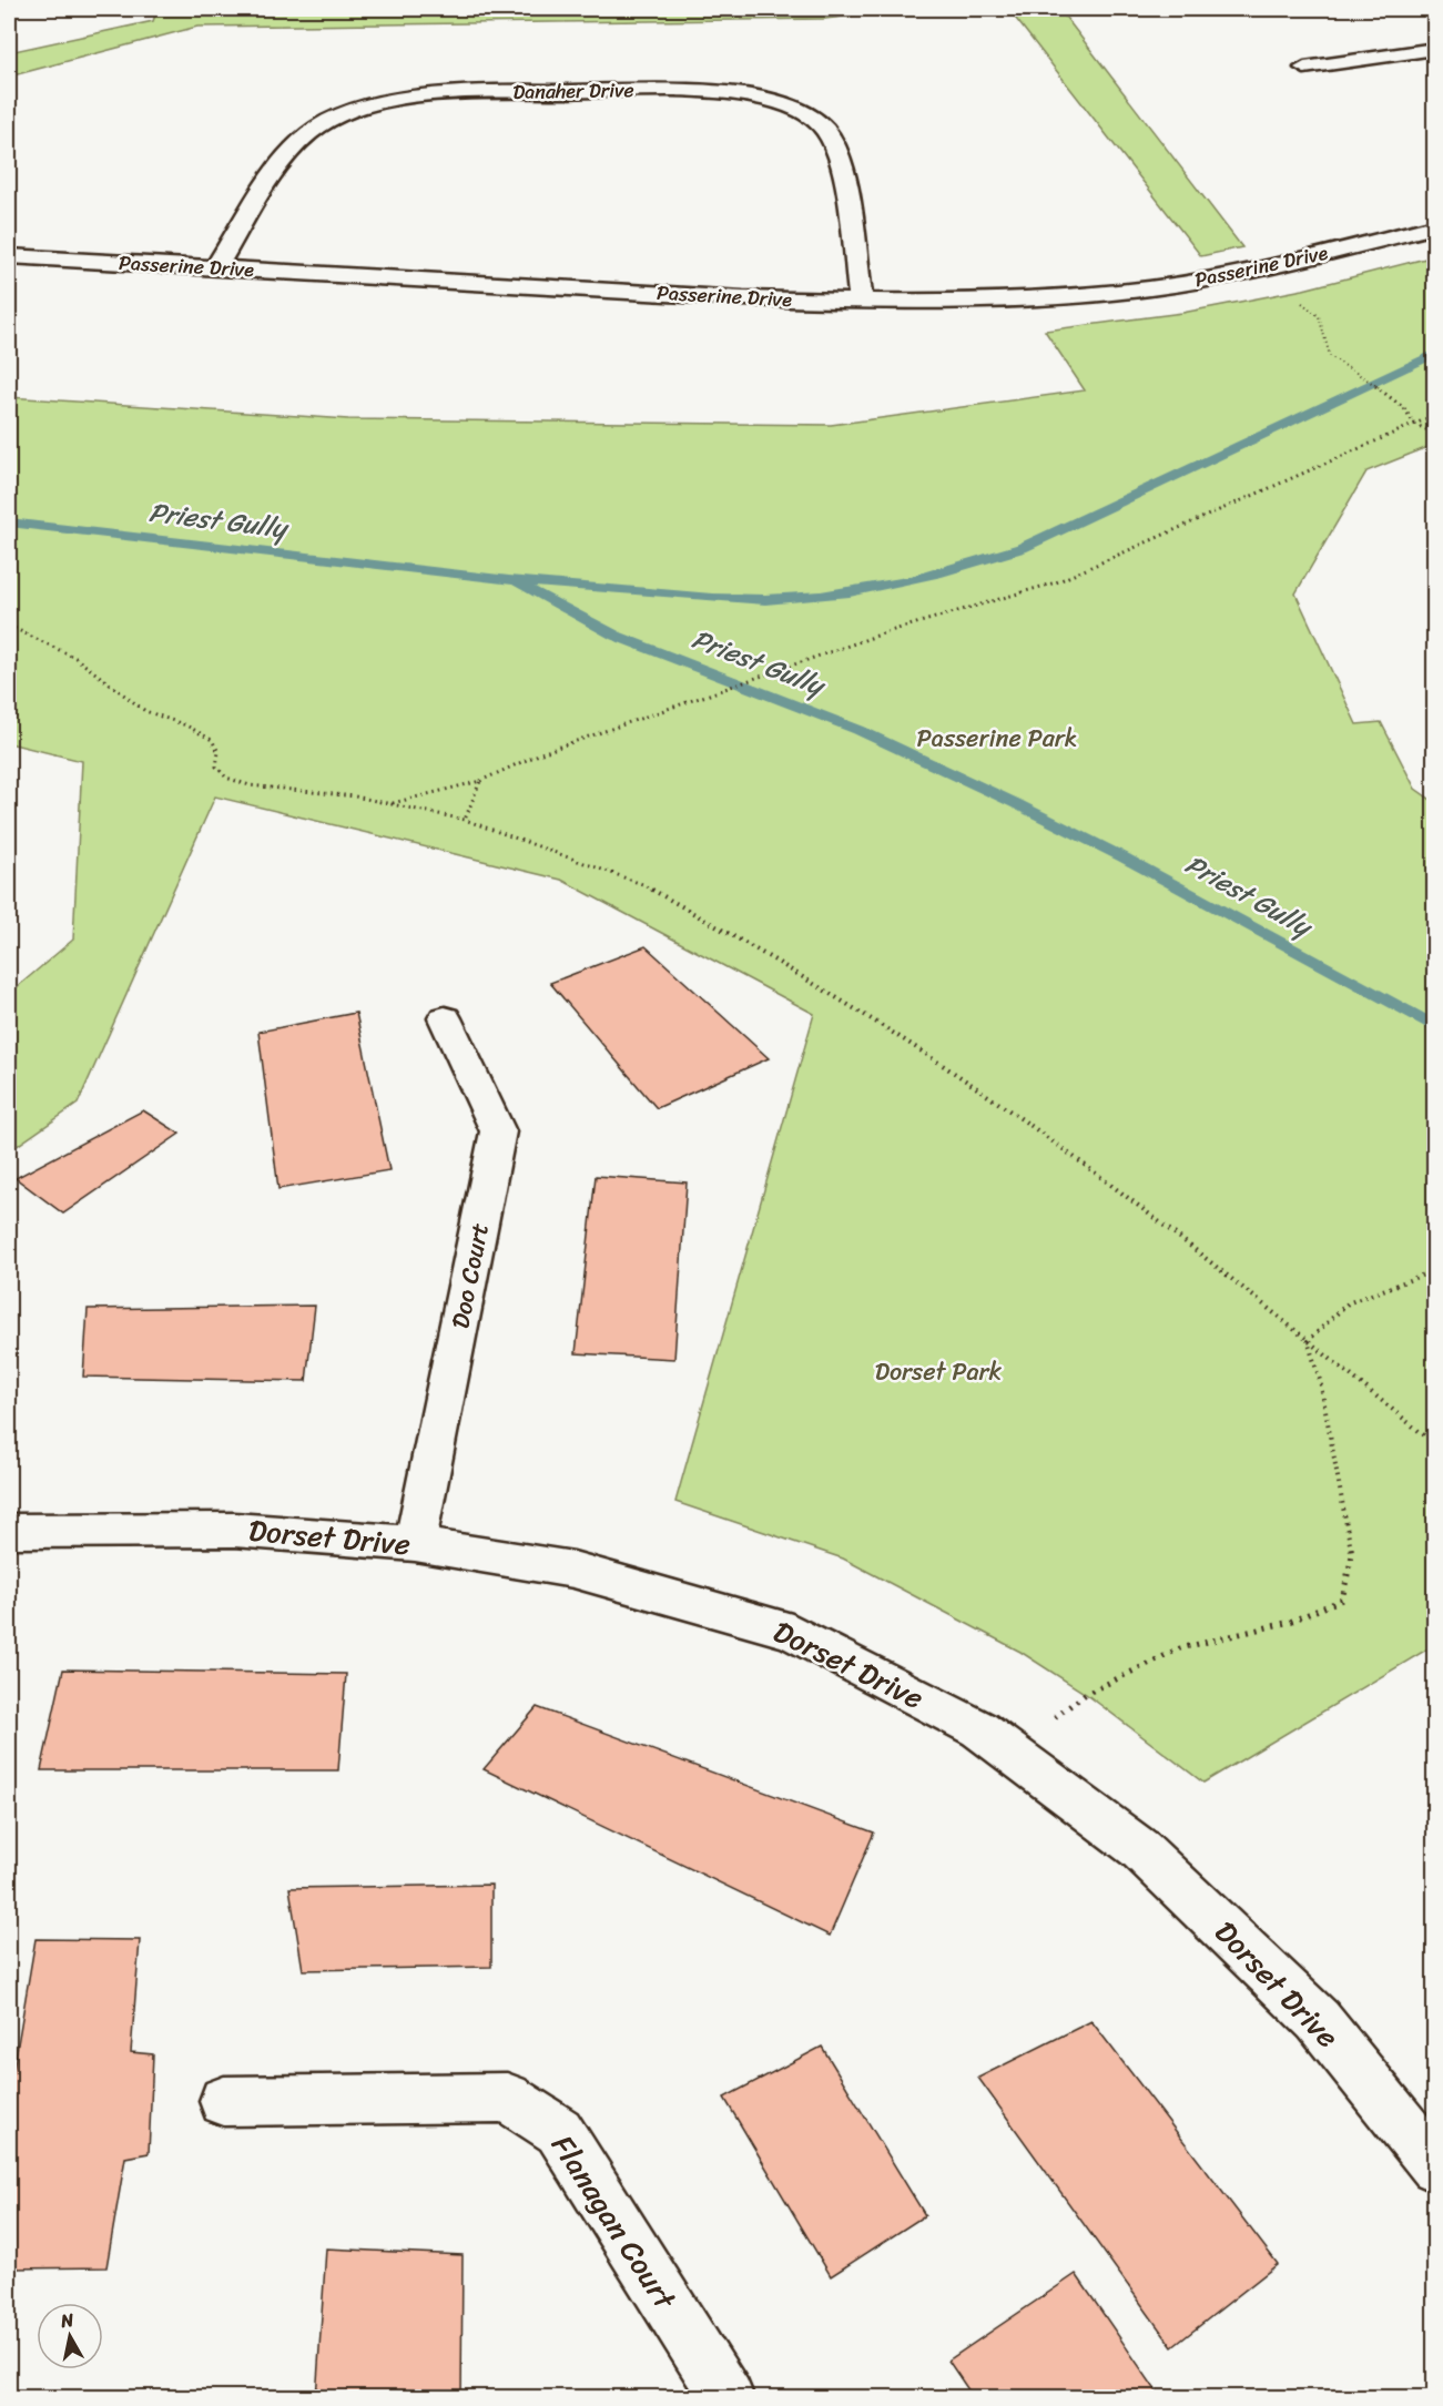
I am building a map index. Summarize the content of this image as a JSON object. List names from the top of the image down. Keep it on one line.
{"streets":{"street":["Danaher Drive","Passerine Drive","Doo Court","Dorset Drive","Flanagan Court"]},"crossings":[["Danaher Drive","Passerine Drive"],["Doo Court","Dorset Drive"]],"water":["Priest Gully"],"parks":["Passerine Park","Dorset Park"],"north":"top"}
